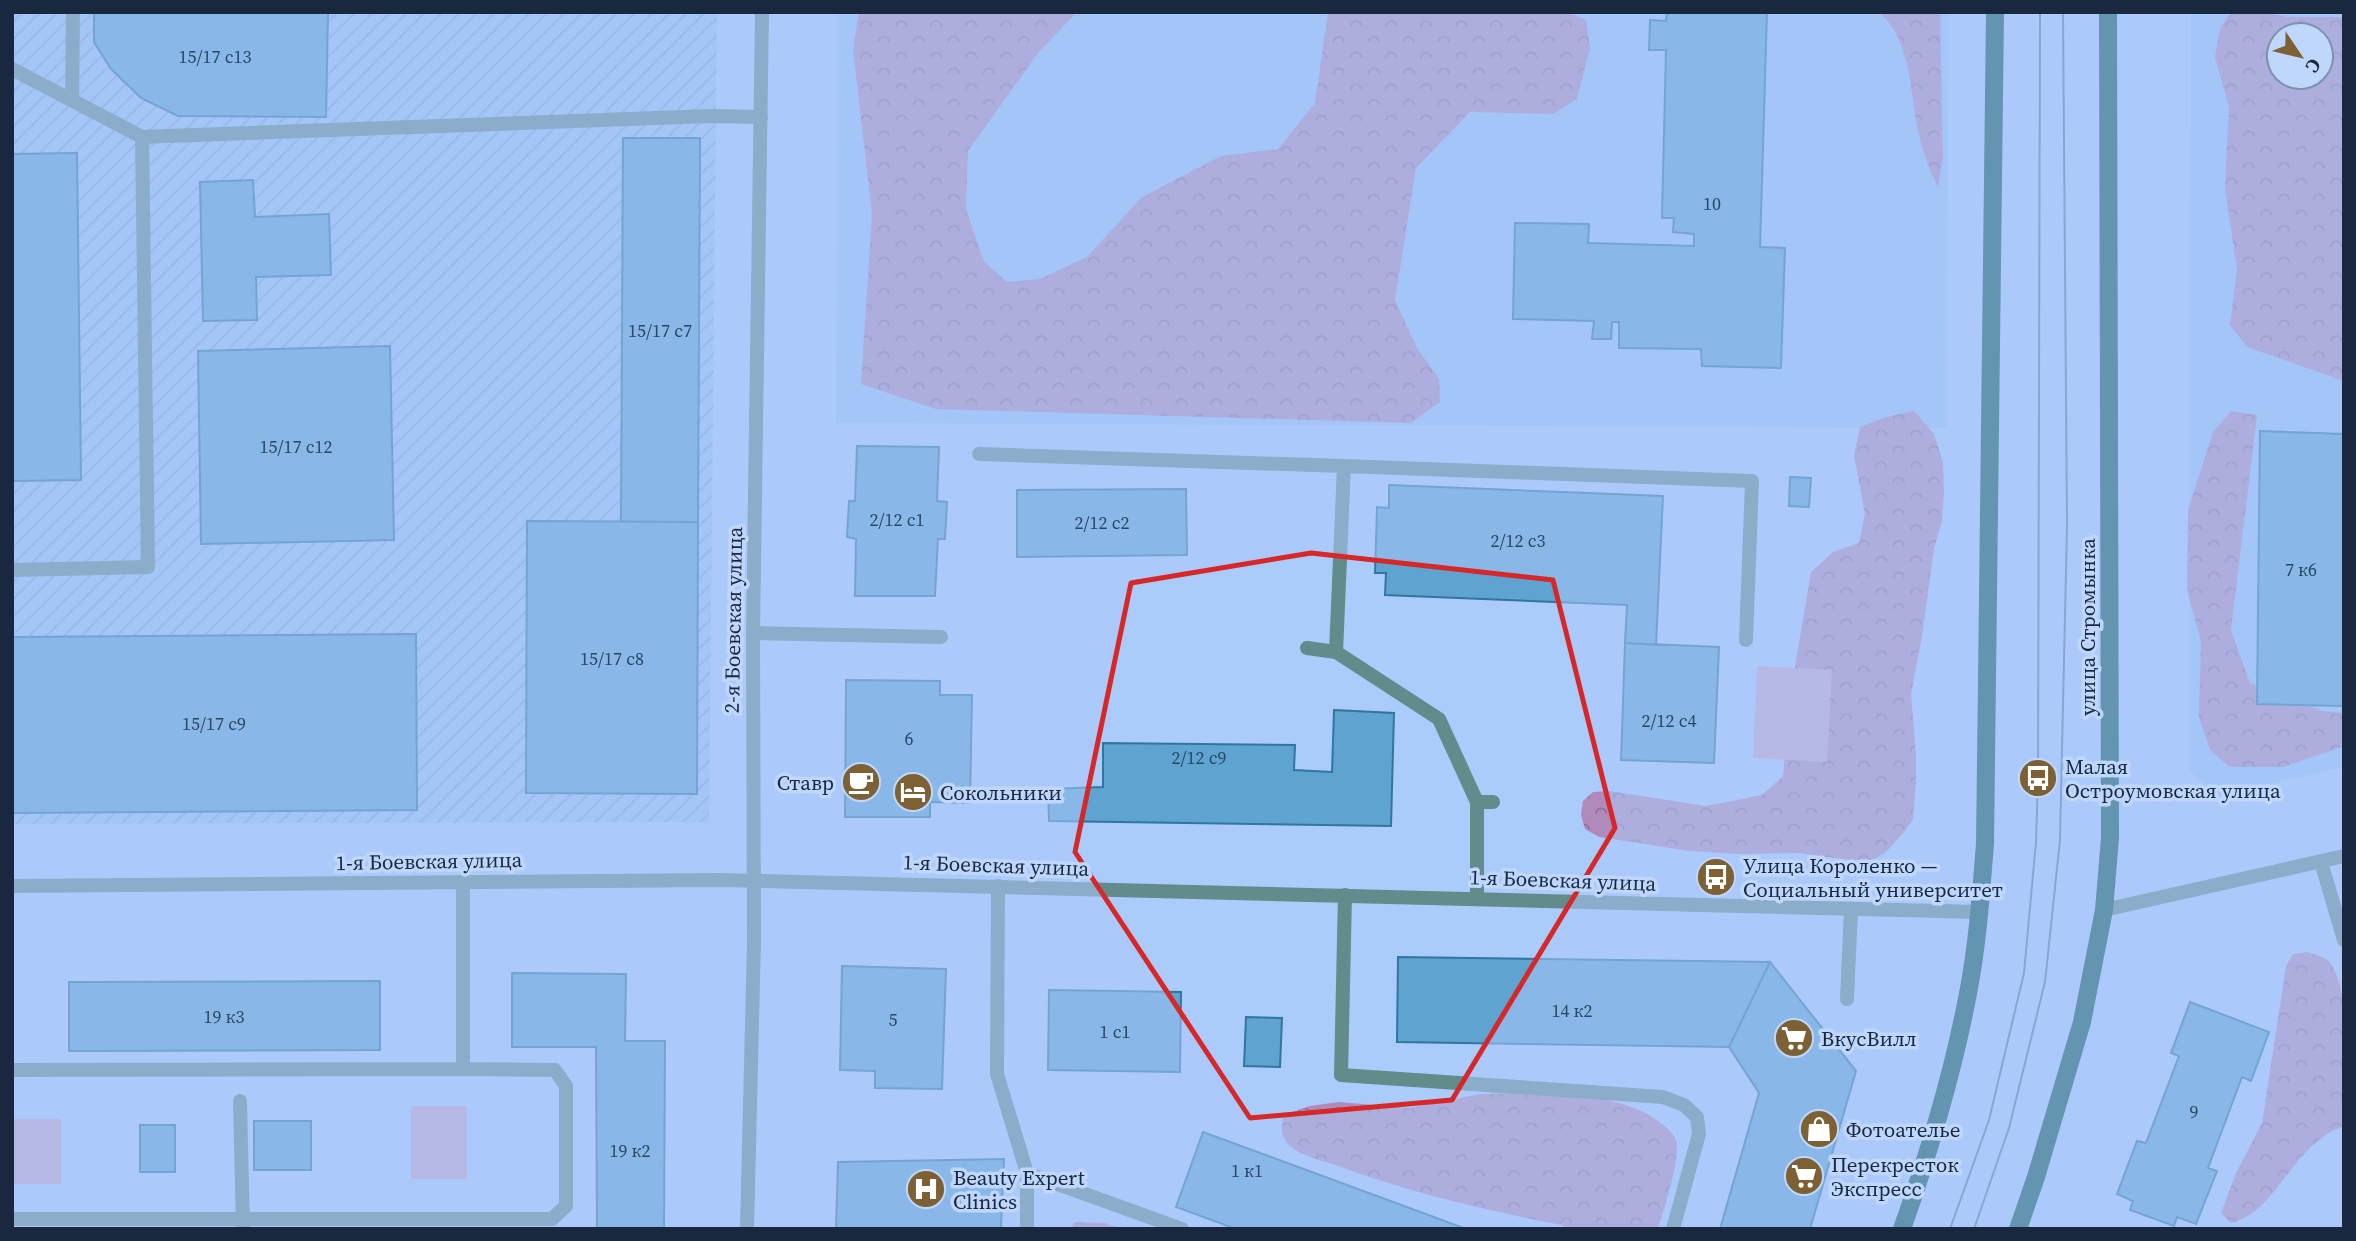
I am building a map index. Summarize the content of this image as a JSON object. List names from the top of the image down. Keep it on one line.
{"streets":{"main road":["улица Стромынка"],"street":["2-я Боевская улица","1-я Боевская улица"]},"crossings":[["2-я Боевская улица","1-я Боевская улица"]],"places":{"bus stop":["Малая Остроумовская улица","Улица Короленко — Социальный университет"],"cafe":["Ставр"],"hotel":["Сокольники"],"supermarket":["ВкусВилл","Перекресток Экспресс"],"shop":["Фотоателье"],"hospital":["Beauty Expert Clinics"]},"house_numbers":["15/17 с13","10","15/17 с7","15/17 с12","2/12 с1","2/12 с2","2/12 с3","7 к6","15/17 с8","2/12 с4","15/17 с9","6","2/12 с9","14 к2","19 к3","5","1 с1","9","19 к2","1 к1"],"north":"bottom right"}
